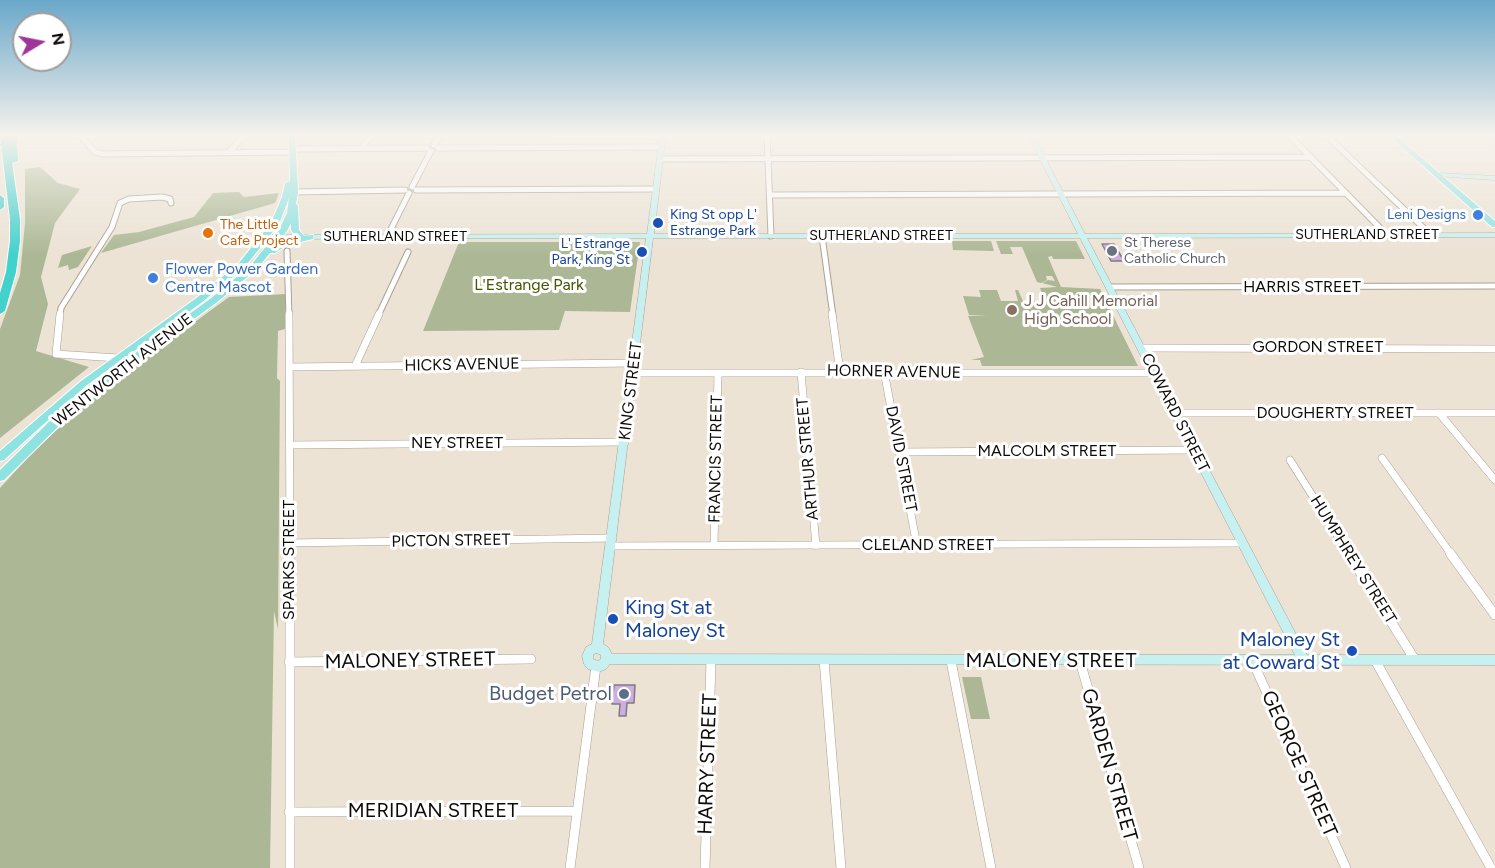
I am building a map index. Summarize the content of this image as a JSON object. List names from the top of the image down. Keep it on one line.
{"streets":{"main road":["WENTWORTH AVENUE"],"street":["SUTHERLAND STREET","HARRIS STREET","GORDON STREET","HICKS AVENUE","HORNER AVENUE","KING STREET","COWARD STREET","DOUGHERTY STREET","NEY STREET","MALCOLM STREET","FRANCIS STREET","ARTHUR STREET","DAVID STREET","PICTON STREET","CLELAND STREET","SPARKS STREET","HUMPHREY STREET","MALONEY STREET","HARRY STREET","GEORGE STREET","GARDEN STREET","MERIDIAN STREET"]},"crossings":[["SUTHERLAND STREET","WENTWORTH AVENUE"],["SUTHERLAND STREET","KING STREET"],["SUTHERLAND STREET","COWARD STREET"],["HARRIS STREET","COWARD STREET"],["GORDON STREET","COWARD STREET"],["HICKS AVENUE","KING STREET"],["HICKS AVENUE","SPARKS STREET"],["HORNER AVENUE","KING STREET"],["HORNER AVENUE","COWARD STREET"],["HORNER AVENUE","FRANCIS STREET"],["HORNER AVENUE","ARTHUR STREET"],["HORNER AVENUE","DAVID STREET"],["KING STREET","NEY STREET"],["KING STREET","PICTON STREET"],["KING STREET","CLELAND STREET"],["KING STREET","MALONEY STREET"],["COWARD STREET","DOUGHERTY STREET"],["COWARD STREET","MALCOLM STREET"],["COWARD STREET","CLELAND STREET"],["COWARD STREET","MALONEY STREET"],["NEY STREET","SPARKS STREET"],["MALCOLM STREET","DAVID STREET"],["FRANCIS STREET","CLELAND STREET"],["ARTHUR STREET","CLELAND STREET"],["DAVID STREET","CLELAND STREET"],["PICTON STREET","CLELAND STREET"],["PICTON STREET","SPARKS STREET"],["SPARKS STREET","MALONEY STREET"],["SPARKS STREET","MERIDIAN STREET"],["HUMPHREY STREET","MALONEY STREET"],["MALONEY STREET","HARRY STREET"],["MALONEY STREET","GEORGE STREET"],["MALONEY STREET","GARDEN STREET"]],"parks":["L'Estrange Park"],"places":["Leni Designs","King St opp L' Estrange Park","The Little Cafe Project","St Therese Catholic Church","L' Estrange Park, King St","Flower Power Garden Centre Mascot","J J Cahill Memorial High School","King St at Maloney St","Maloney St at Coward St","Budget Petrol"],"north":"right"}
